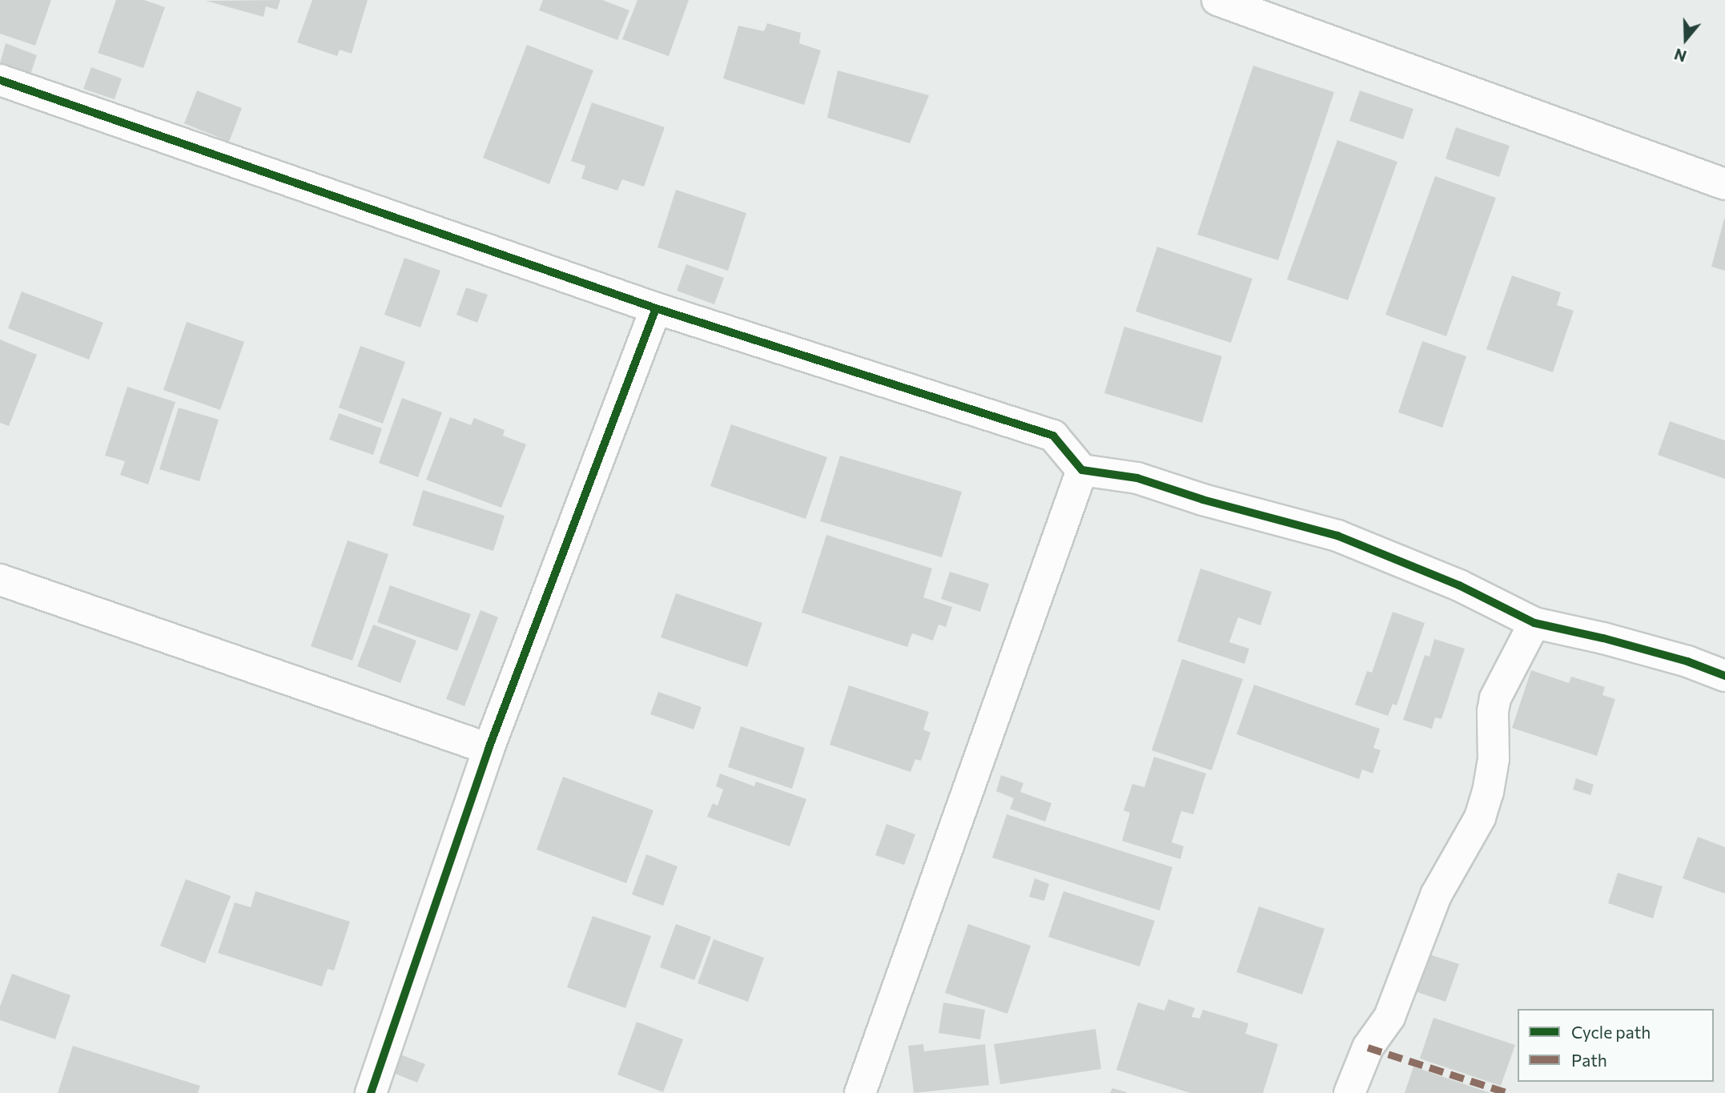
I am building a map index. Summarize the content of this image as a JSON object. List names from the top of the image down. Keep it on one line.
{"legend":["Cycle path","Path"],"north":"bottom"}
